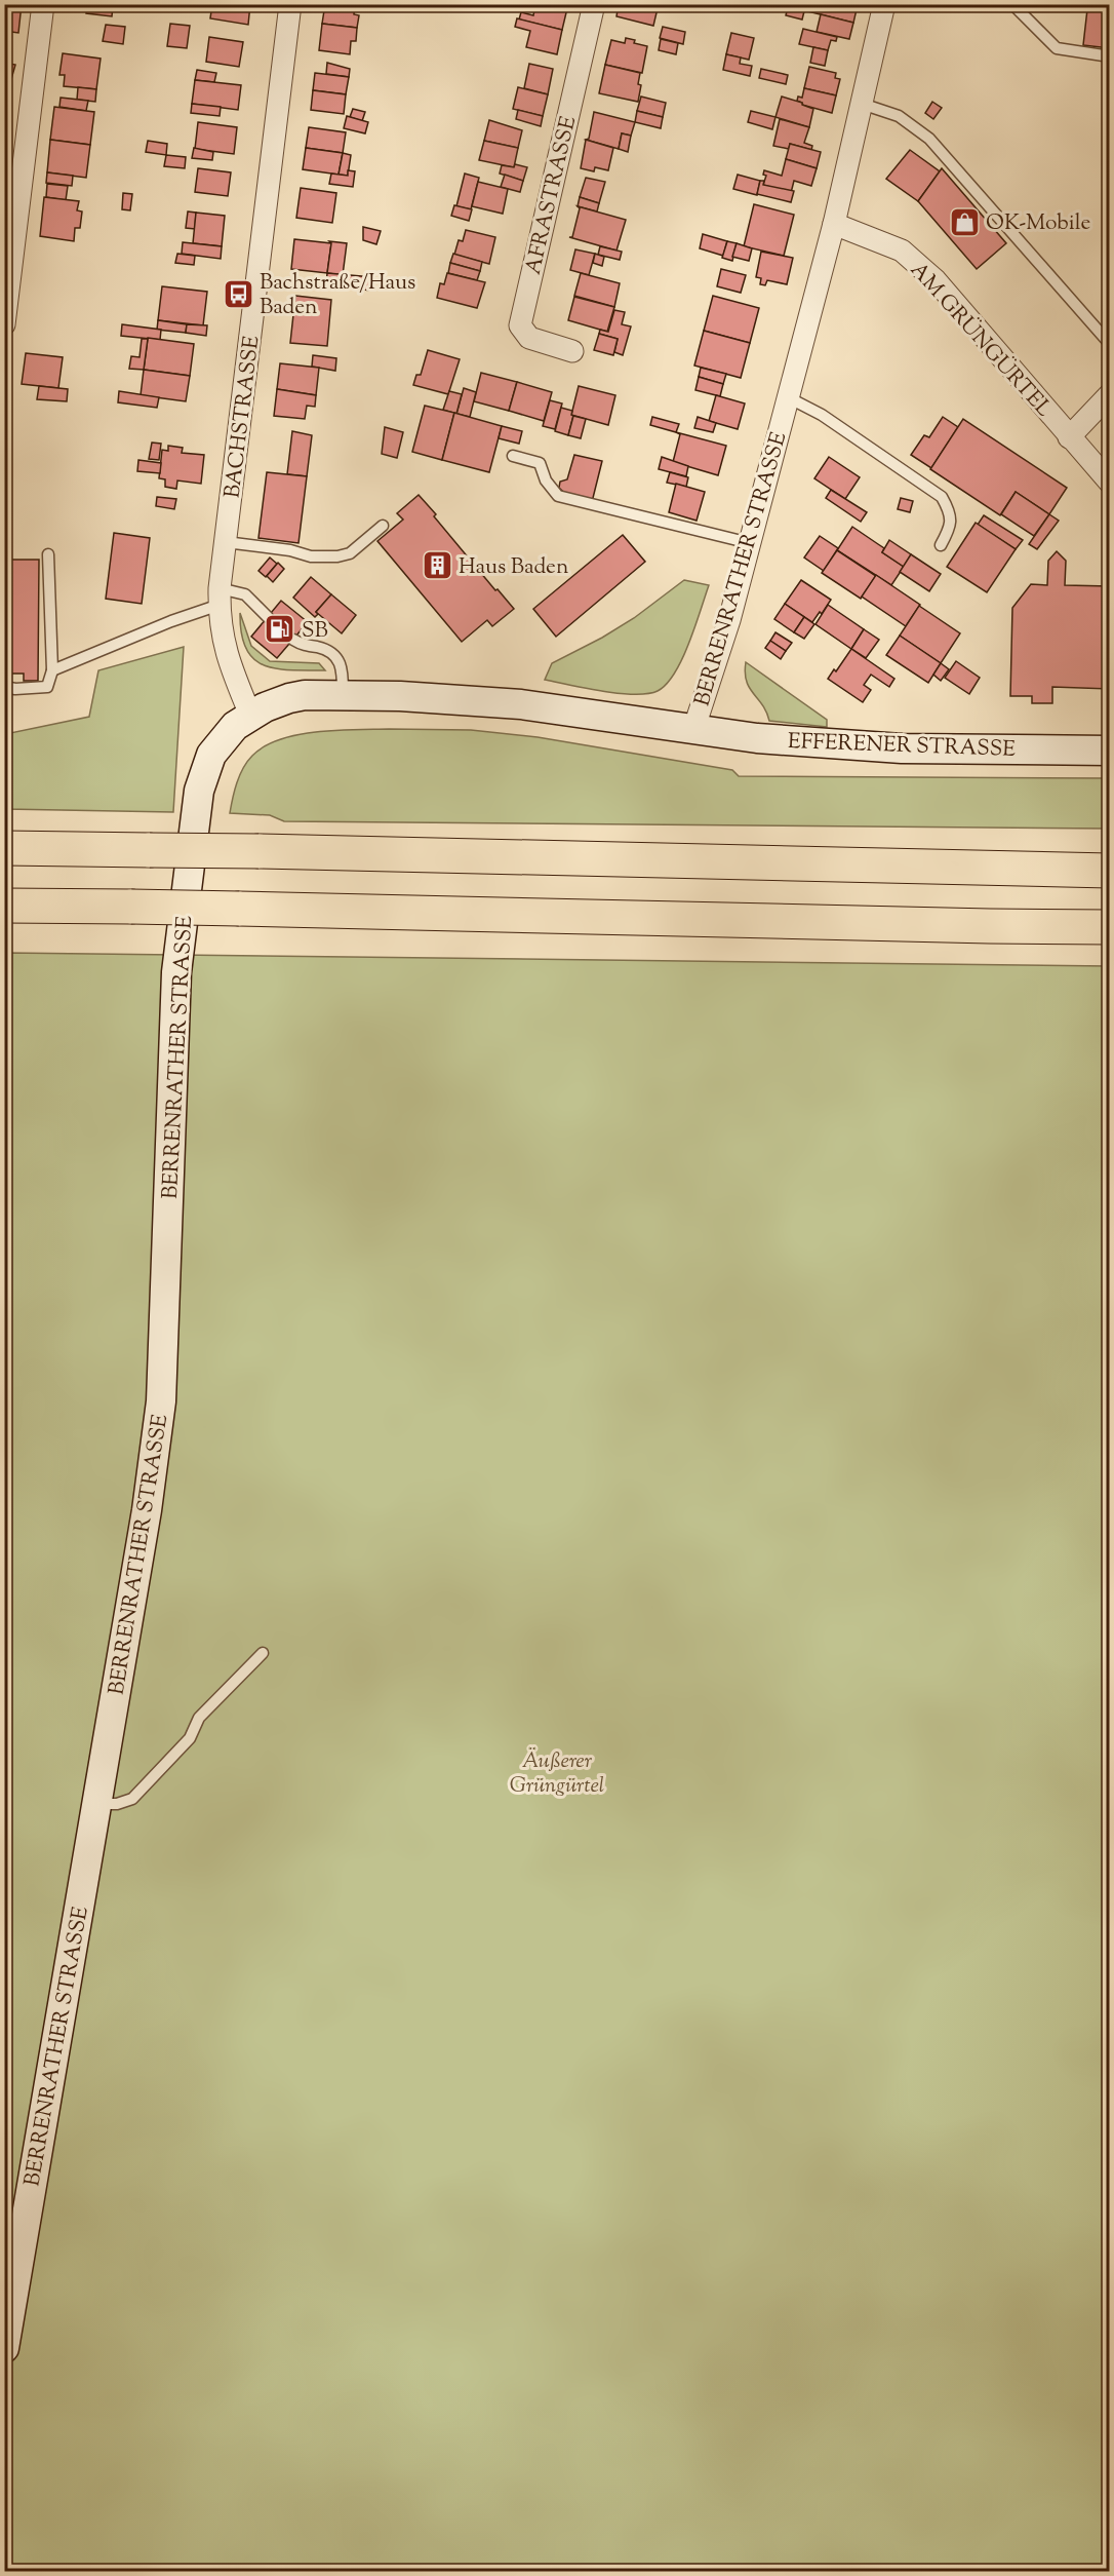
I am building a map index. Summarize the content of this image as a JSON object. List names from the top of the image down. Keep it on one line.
{"streets":{"street":["AFRASTRASSE","AM GRÜNGÜRTEL","BACHSTRASSE","BERRENRATHER STRASSE","EFFERENER STRASSE"]},"crossings":[["AM GRÜNGÜRTEL","BERRENRATHER STRASSE"],["BACHSTRASSE","BERRENRATHER STRASSE"],["BERRENRATHER STRASSE","EFFERENER STRASSE"]],"parks":["Äußerer Grüngürtel"],"places":{"shop":["OK-Mobile"],"bus stop":["Bachstraße/Haus Baden"],"building":["Haus Baden"],"fuel station":["SB"]}}
